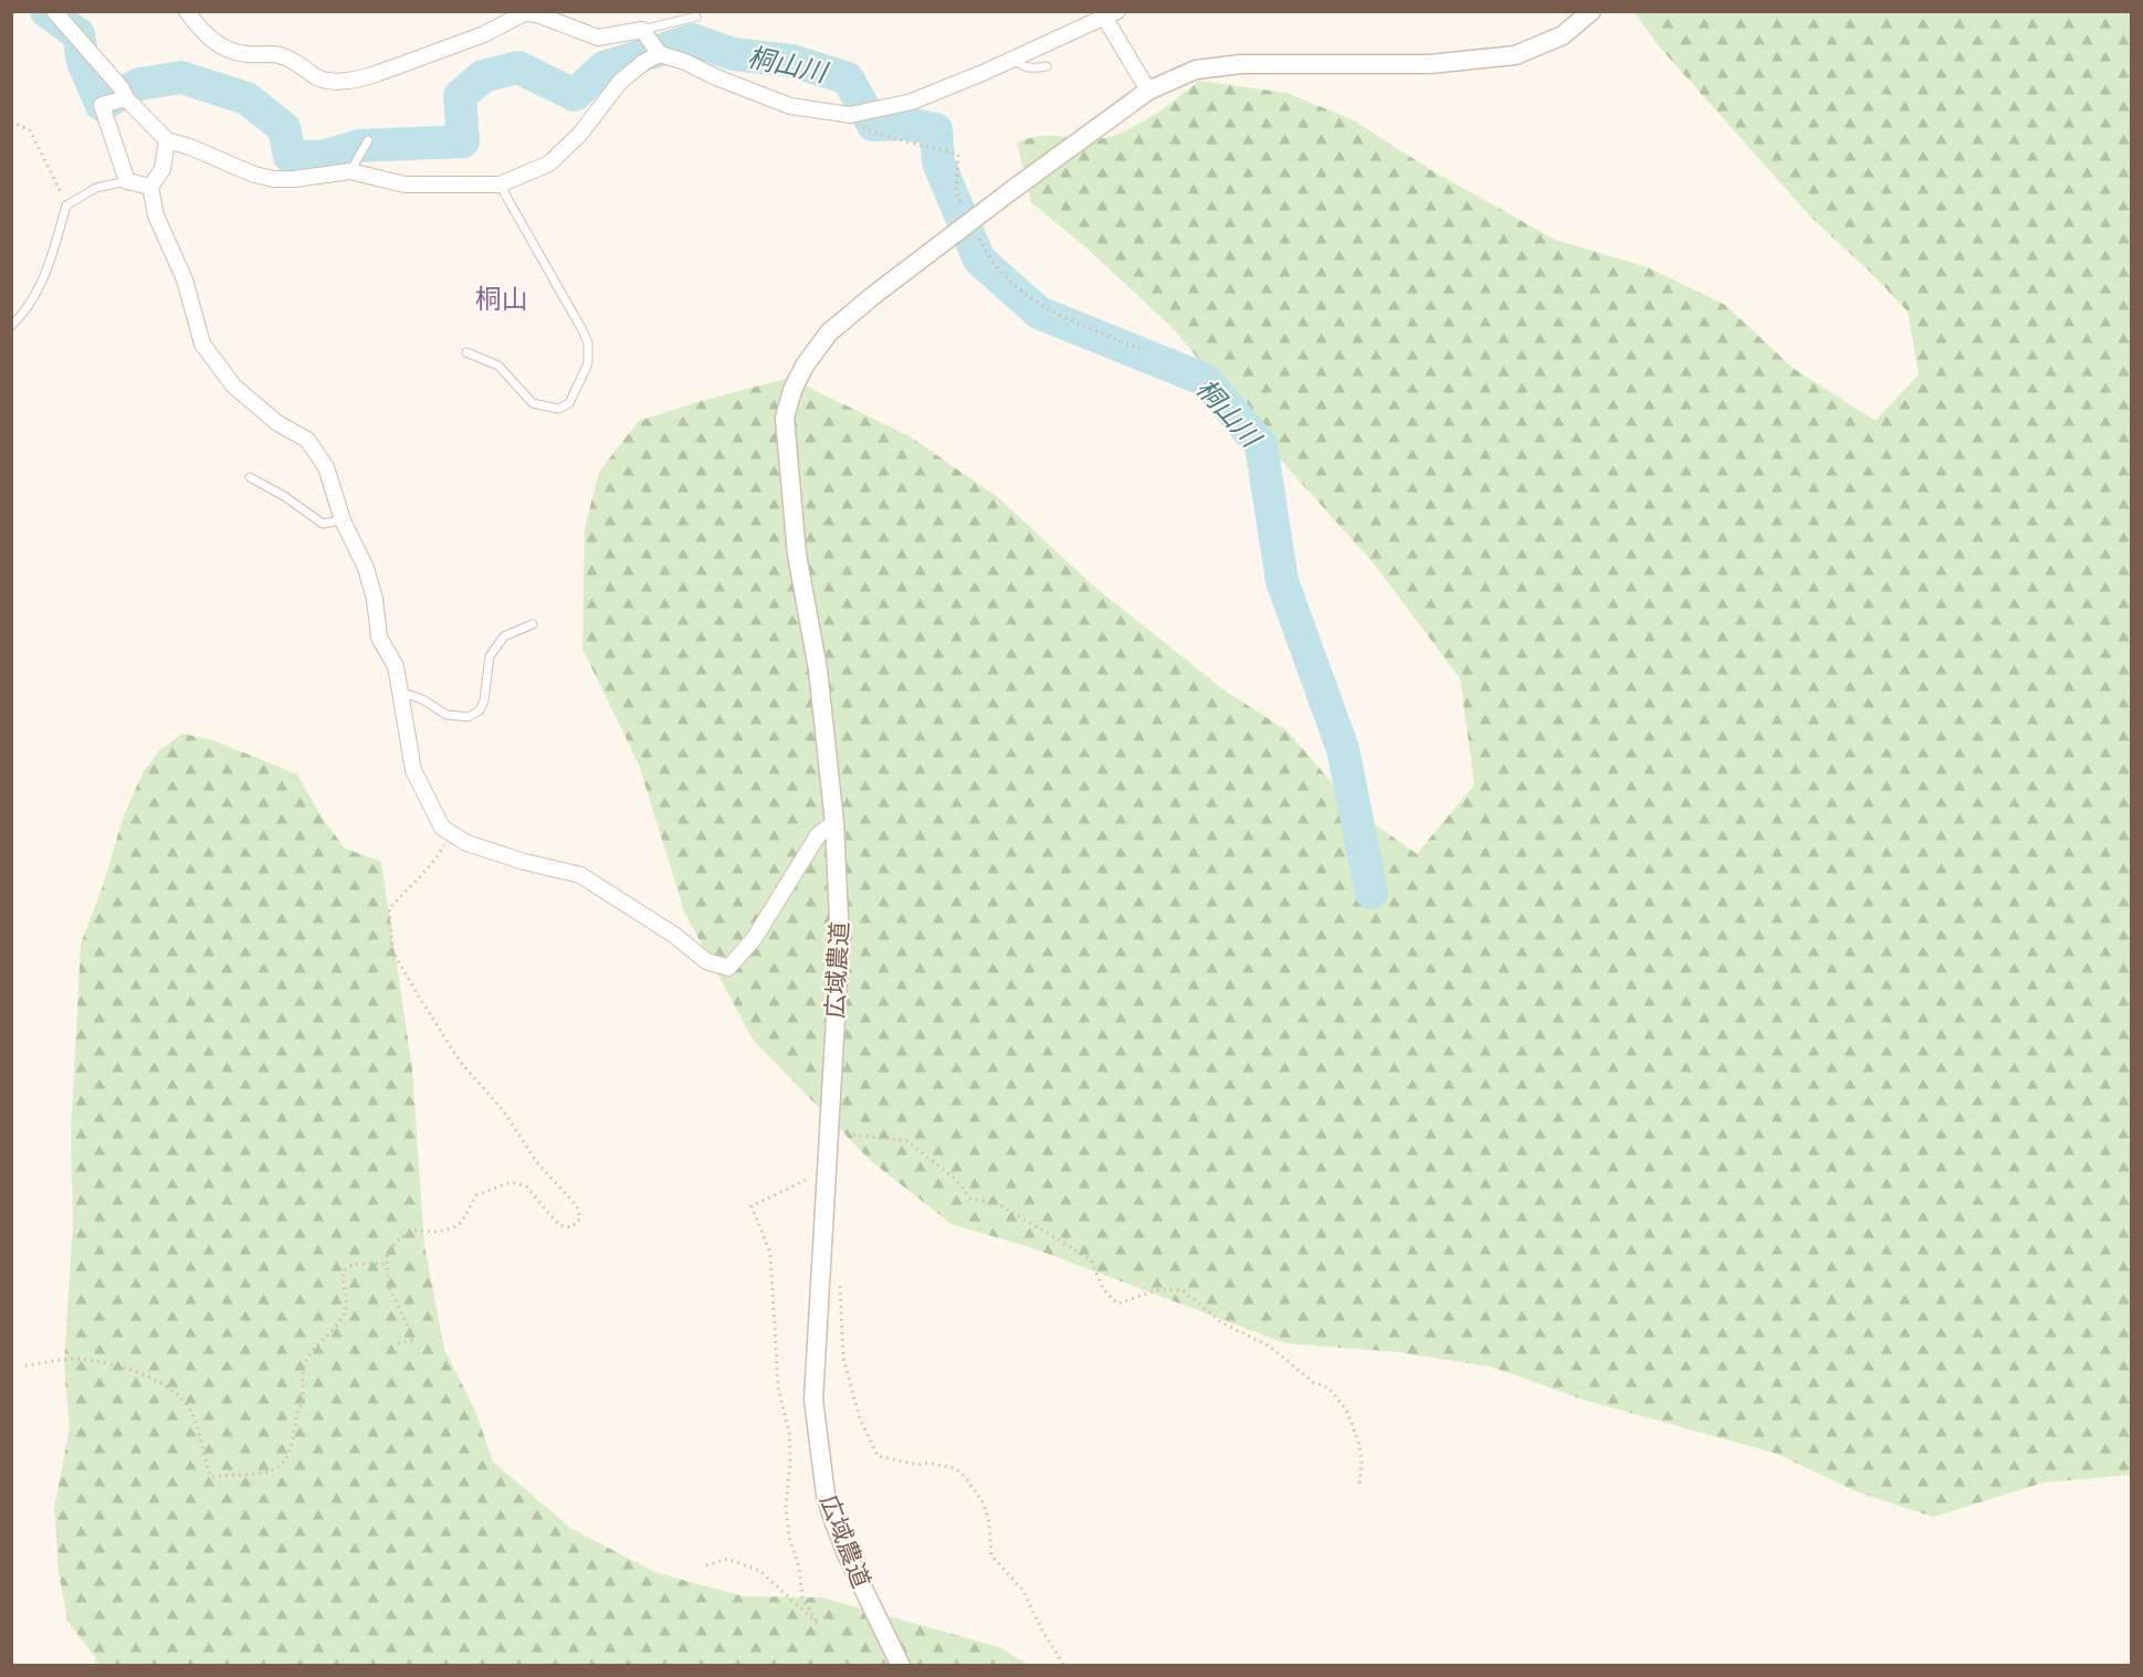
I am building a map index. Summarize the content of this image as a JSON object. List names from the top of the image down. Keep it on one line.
{"streets":{"street":["広域農道"]},"districts":["桐山"],"water":["桐山川"]}
